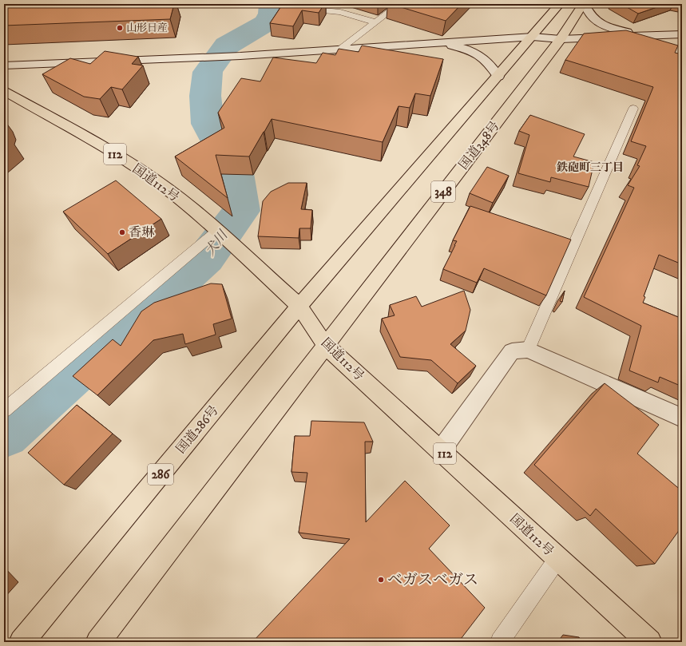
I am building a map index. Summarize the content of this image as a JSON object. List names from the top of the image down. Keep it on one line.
{"streets":{"highway":["国道348号","112","国道112号","348","国道286号","286"]},"crossings":[["国道348号","国道112号"],["国道112号","348"],["国道112号","国道286号"],["348","国道286号"]],"districts":["鉄砲町三丁目"],"water":["犬川"],"places":["山形日産","香琳","ベガスベガス"]}
